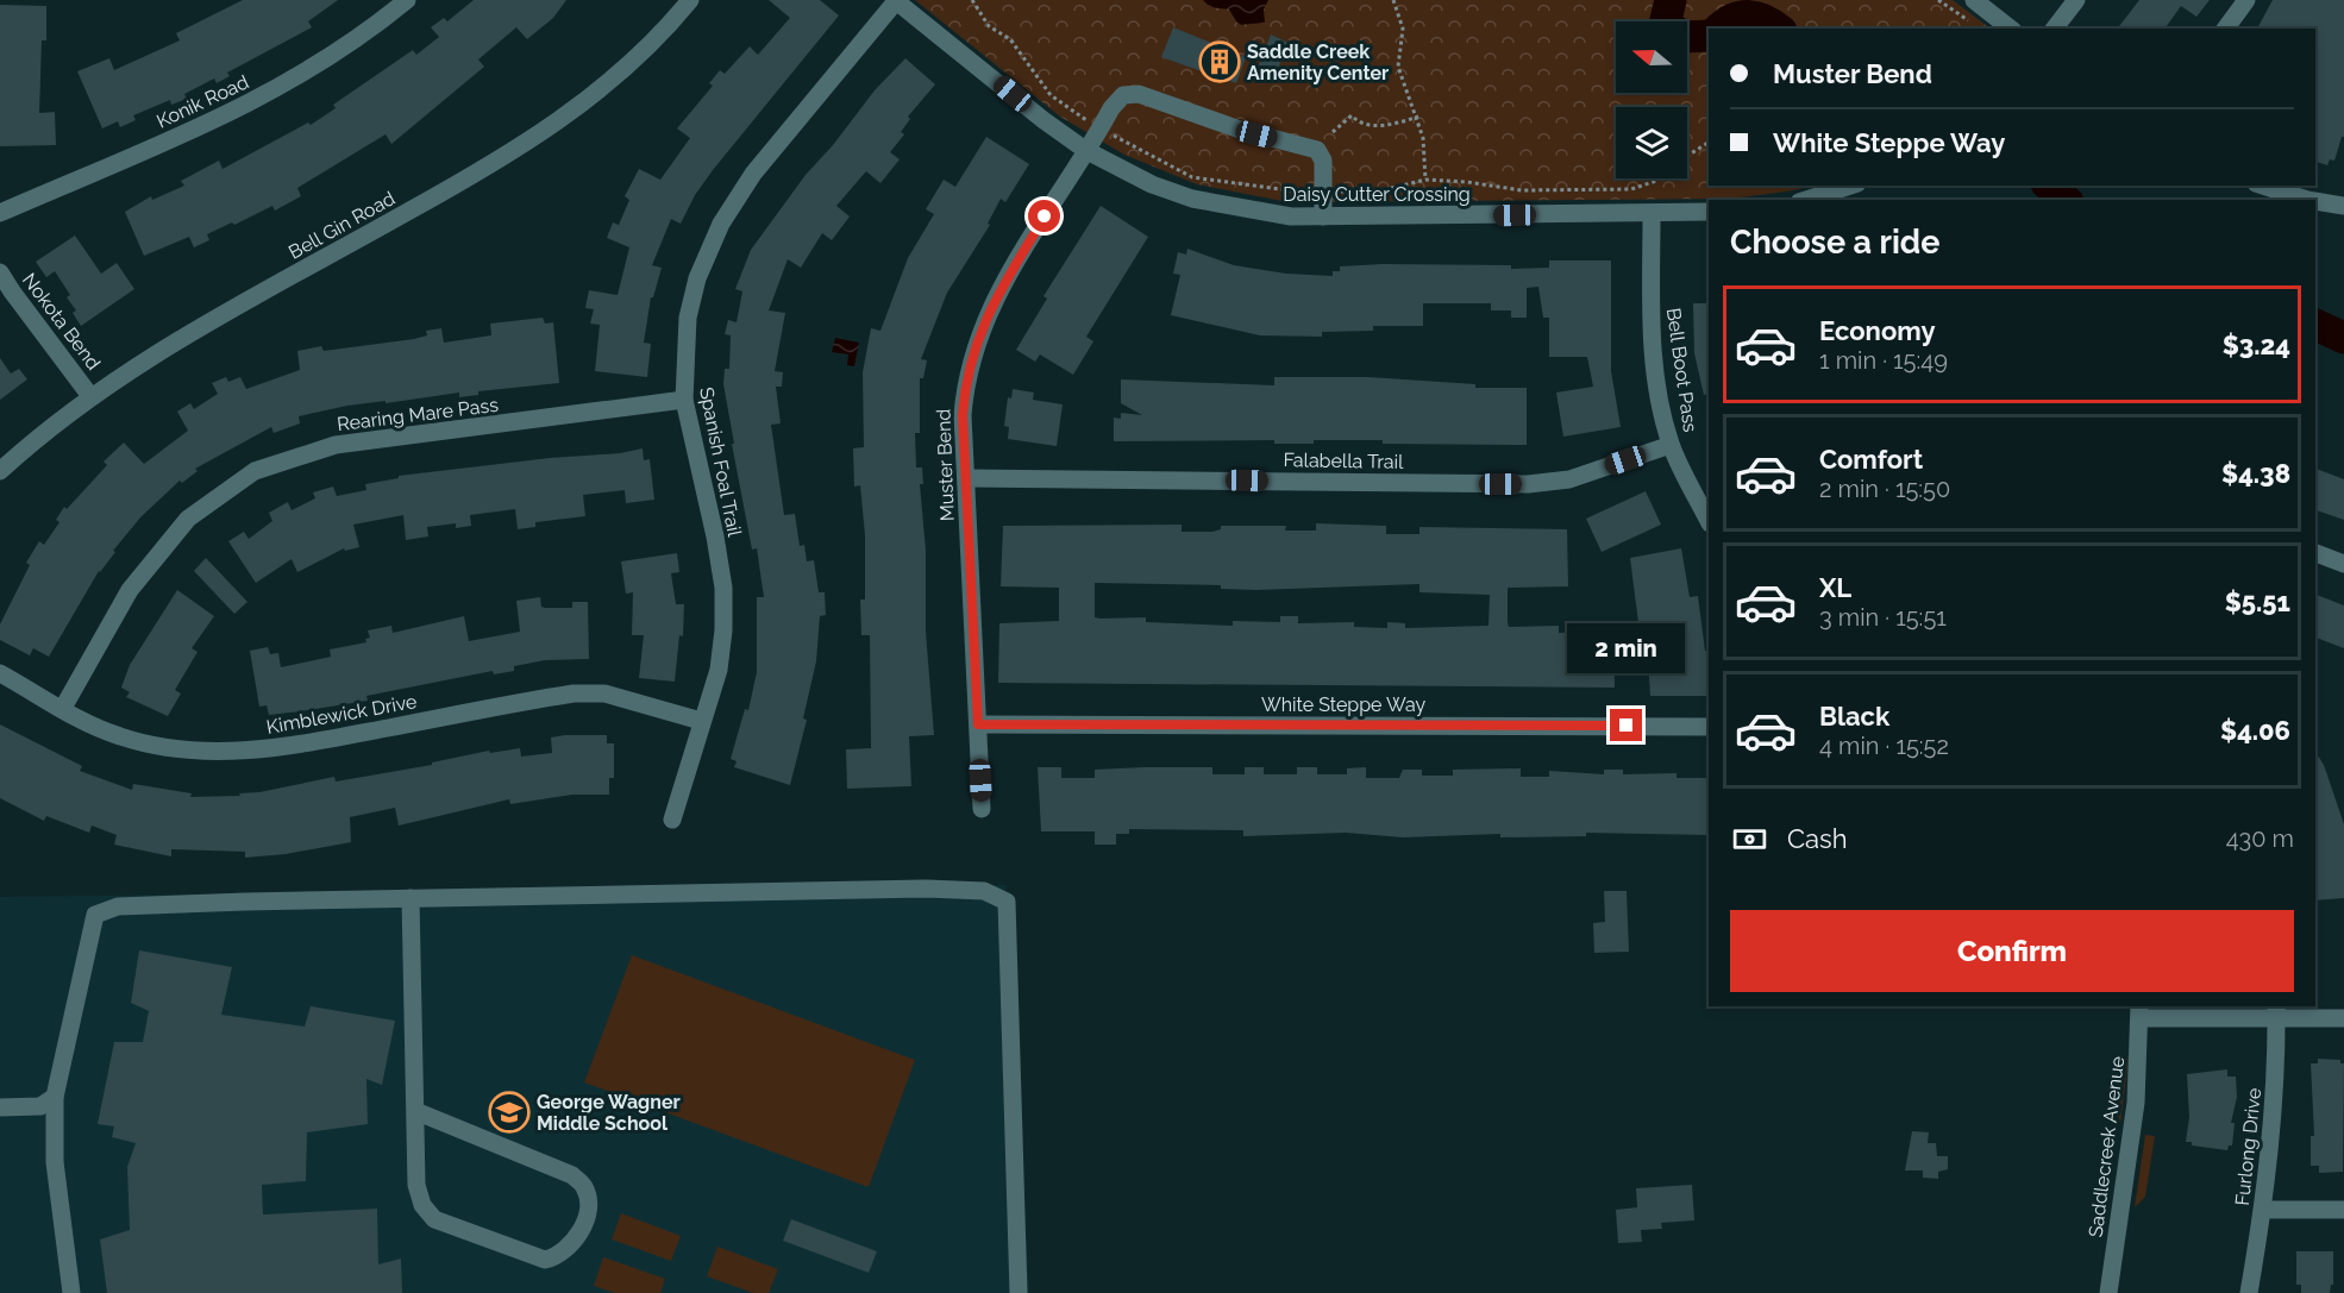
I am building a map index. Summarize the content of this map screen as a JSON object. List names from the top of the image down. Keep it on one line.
{"streets":{"street":["Konik Road","Daisy Cutter Crossing","Bell Gin Road","Nokota Bend","Bell Boot Pass","Rearing Mare Pass","Falabella Trail","Spanish Foal Trail","Muster Bend","White Steppe Way","Kimblewick Drive","Saddlecreek Avenue","Furlong Drive"]},"crossings":[["Daisy Cutter Crossing","Bell Boot Pass"],["Daisy Cutter Crossing","Spanish Foal Trail"],["Daisy Cutter Crossing","Muster Bend"],["Bell Gin Road","Nokota Bend"],["Bell Boot Pass","Falabella Trail"],["Rearing Mare Pass","Spanish Foal Trail"],["Rearing Mare Pass","Kimblewick Drive"],["Falabella Trail","Muster Bend"],["Spanish Foal Trail","Kimblewick Drive"],["Muster Bend","White Steppe Way"]],"places":{"building":["Saddle Creek Amenity Center"],"school or university":["George Wagner Middle School"]},"north":"left","page":{"banner":["Muster Bend","White Steppe Way"],"heading":"Choose a ride","list":[{"name":"Economy","note":"1 min · 15:49","value":"$3.24"},{"name":"Comfort","note":"2 min · 15:50","value":"$4.38"},{"name":"XL","note":"3 min · 15:51","value":"$5.51"},{"name":"Black","note":"4 min · 15:52","value":"$4.06"}],"bubble":"2 min","pay":["Cash","430 m"],"buttons":"Confirm"}}
